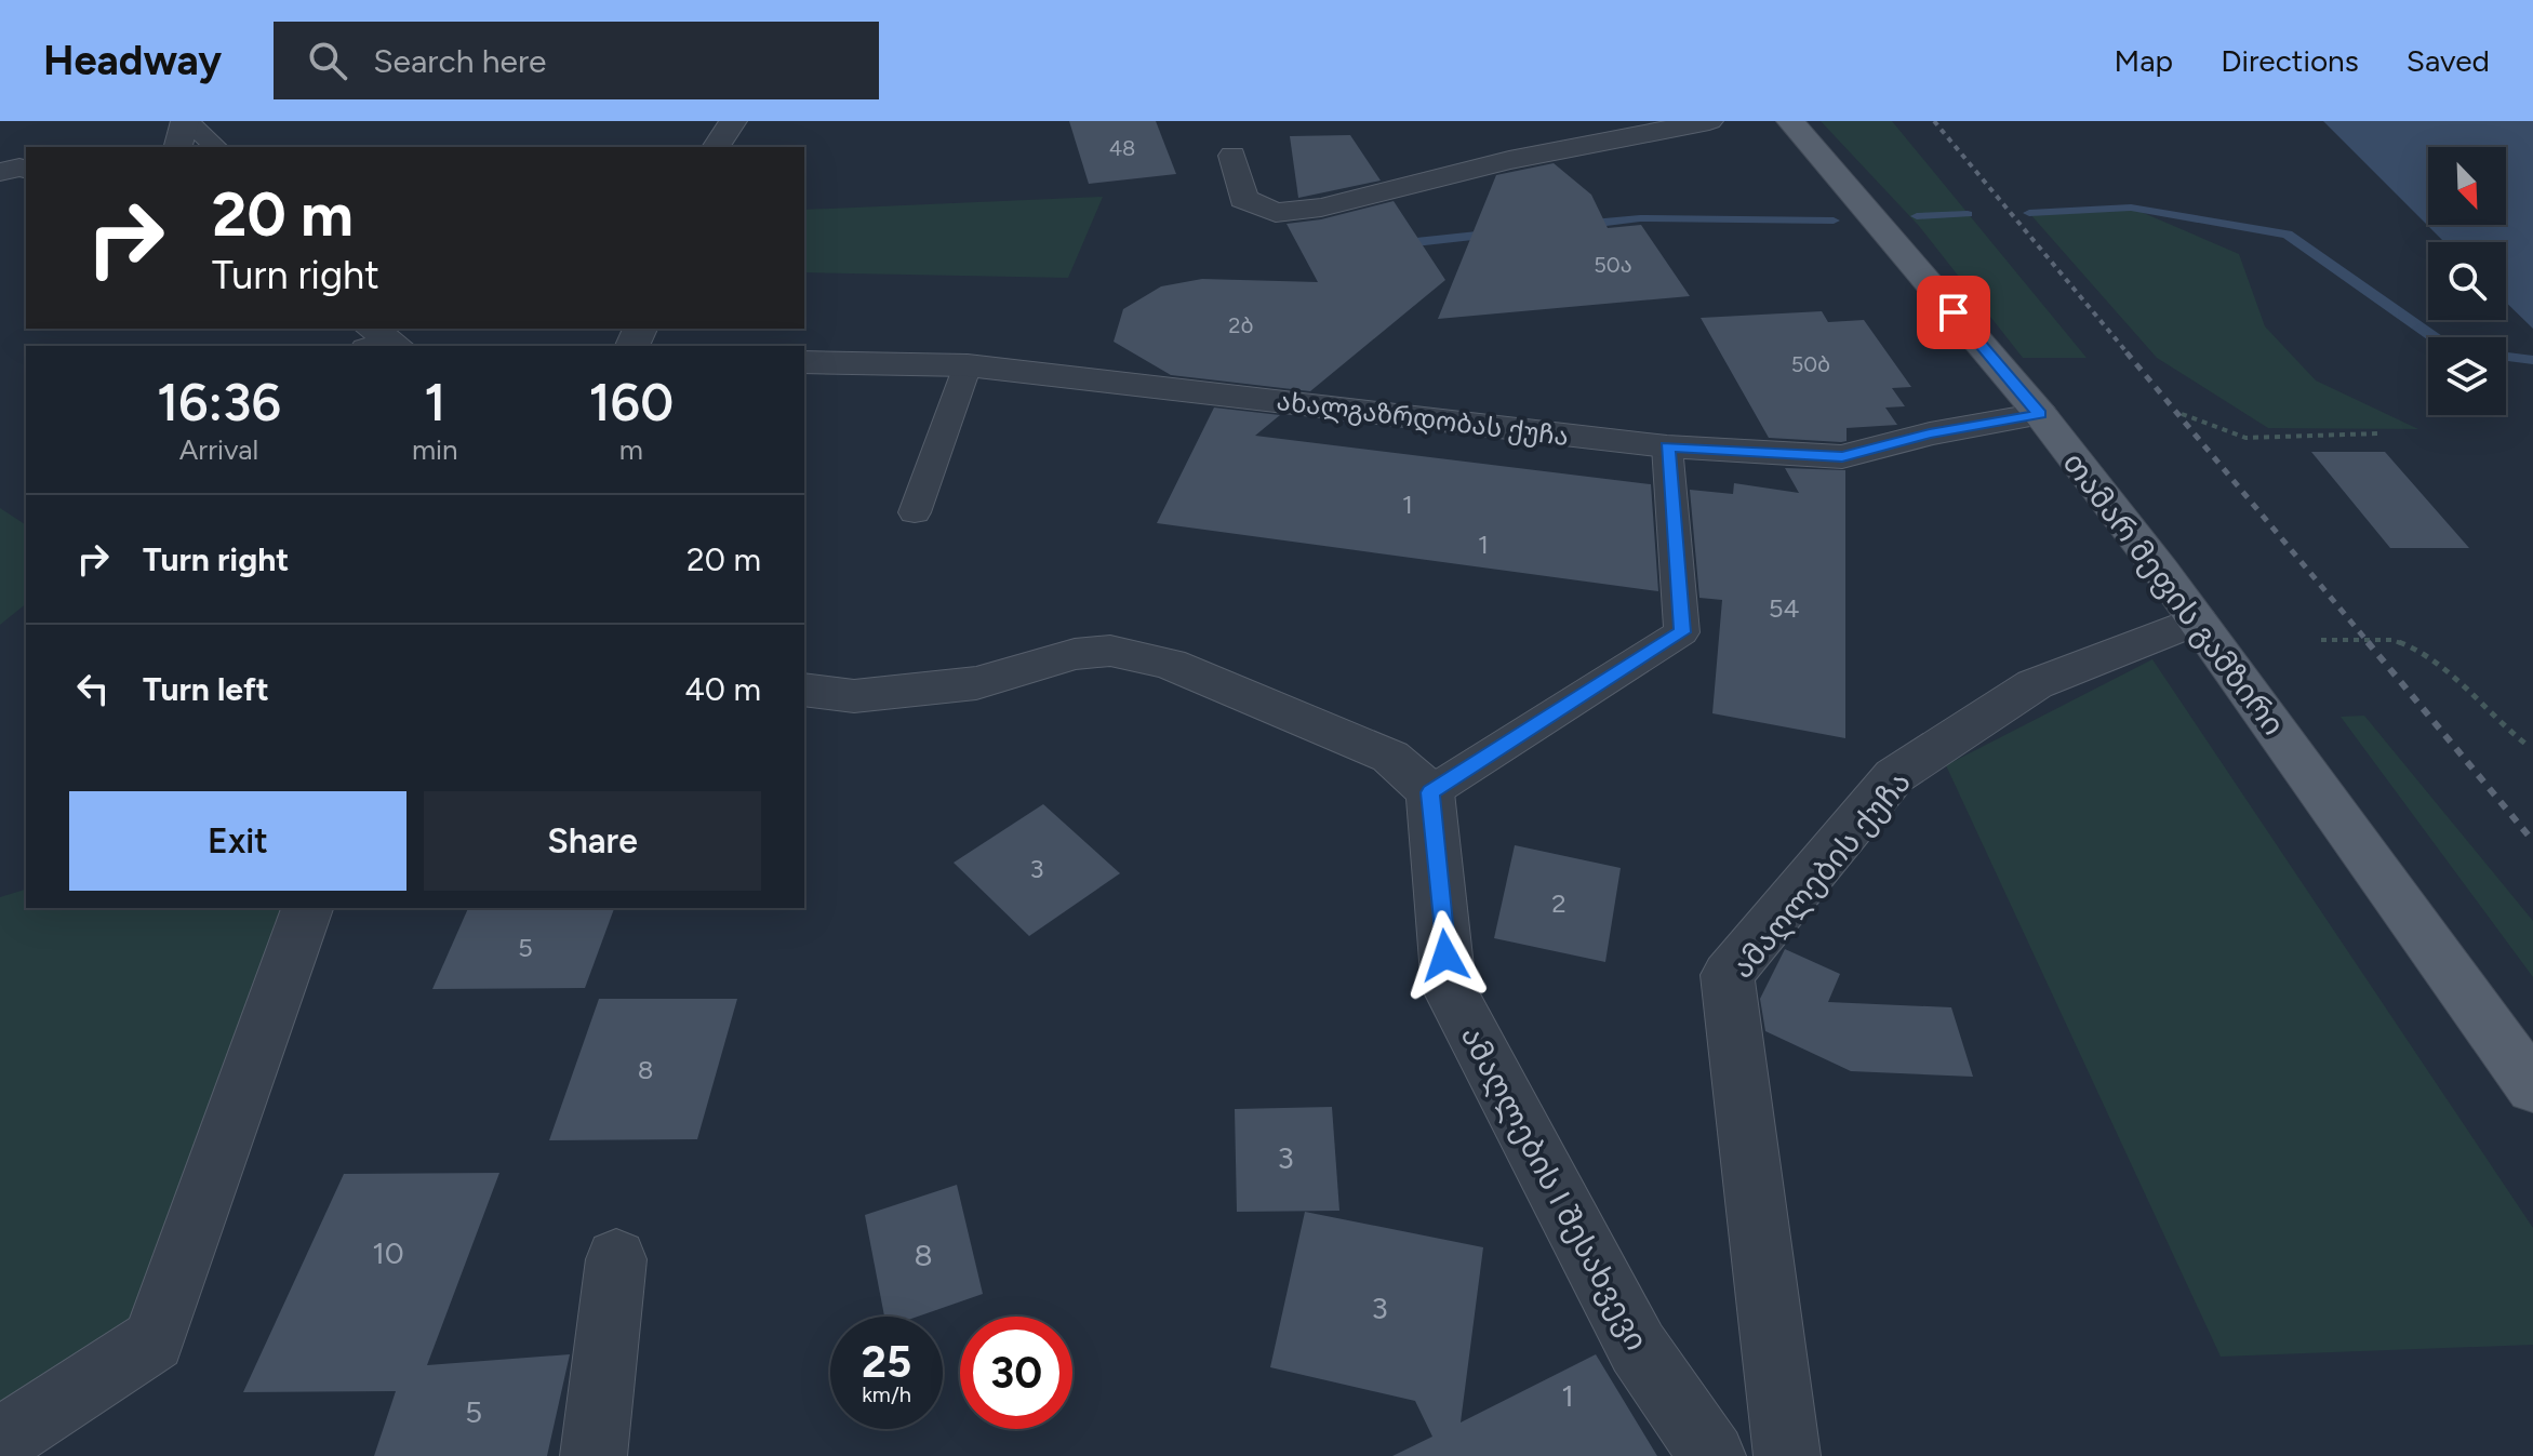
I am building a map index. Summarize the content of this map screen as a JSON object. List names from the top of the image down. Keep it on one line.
{"streets":{"main road":["თამარ მეფის გამზირი"],"street":["ახალგაზრდობას ქუჩა","ამაღლების ქუჩა","ამაღლების I შესახვევი"]},"crossings":[["ახალგაზრდობას ქუჩა","თამარ მეფის გამზირი"],["თამარ მეფის გამზირი","ამაღლების ქუჩა"]],"house_numbers":["48","50ა","2ბ","50ბ","1","1","54","3","2","5","8","3","10","8","3","1","5"],"north":"bottom right","page":{"header":"Headway","search":"Search here","nav":["Map","Directions","Saved"],"turn":["20 m","Turn right"],"eta":["16:36","Arrival","1","min","160","m"],"list":[{"name":"Turn right","value":"20 m"},{"name":"Turn left","value":"40 m"}],"buttons":["Exit","Share"],"speed":"25 km/h","limit":"30"}}
